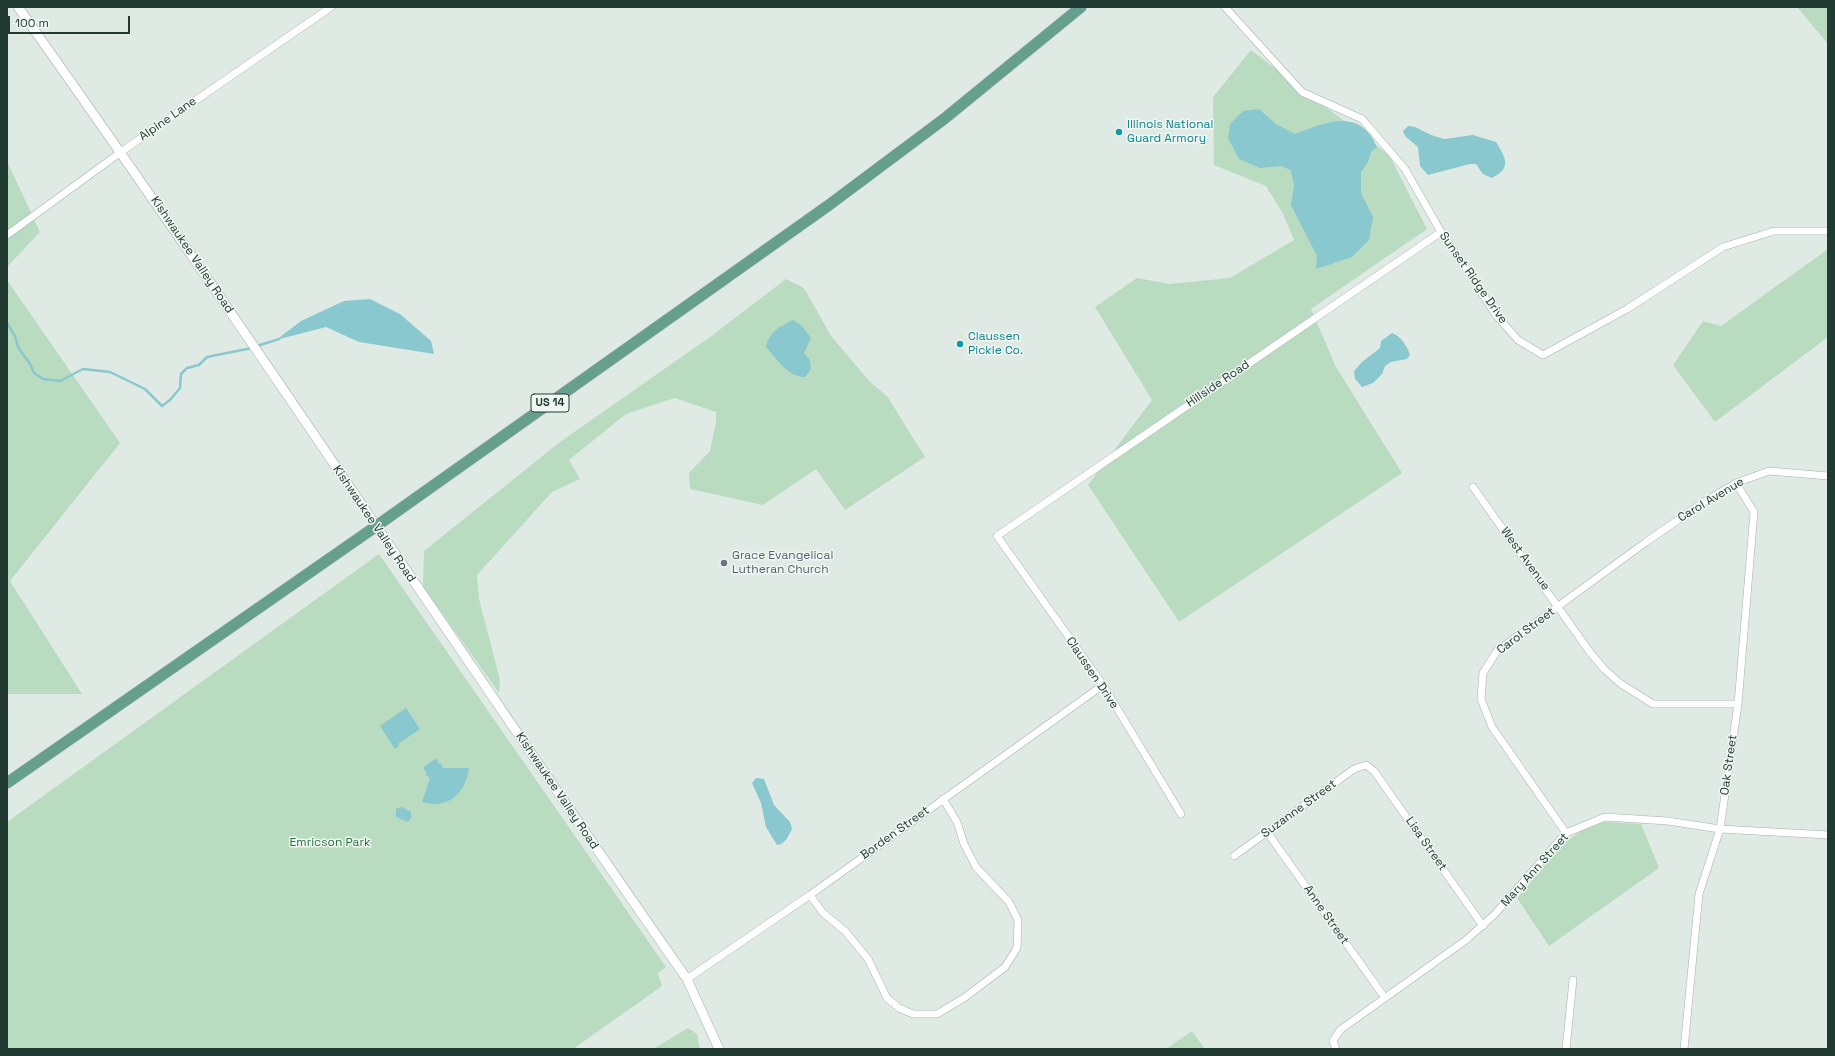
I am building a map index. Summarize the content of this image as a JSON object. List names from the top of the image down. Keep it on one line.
{"streets":{"main road":["US 14"],"street":["Alpine Lane","Kishwaukee Valley Road","Sunset Ridge Drive","Hillside Road","Carol Avenue","West Avenue","Carol Street","Claussen Drive","Oak Street","Suzanne Street","Borden Street","Lisa Street","Mary Ann Street","Anne Street"]},"crossings":[["Alpine Lane","Kishwaukee Valley Road"],["Kishwaukee Valley Road","US 14"],["Kishwaukee Valley Road","Borden Street"],["Sunset Ridge Drive","Hillside Road"],["Hillside Road","Claussen Drive"],["Carol Avenue","Carol Street"],["Carol Avenue","Oak Street"],["West Avenue","Carol Street"],["West Avenue","Oak Street"],["Carol Street","Mary Ann Street"],["Claussen Drive","Borden Street"],["Oak Street","Mary Ann Street"],["Suzanne Street","Lisa Street"],["Suzanne Street","Anne Street"],["Lisa Street","Mary Ann Street"],["Mary Ann Street","Anne Street"]],"parks":["Emricson Park"],"places":["Illinois National Guard Armory","Claussen Pickle Co.","Grace Evangelical Lutheran Church"],"scale_bar":"100 m"}
